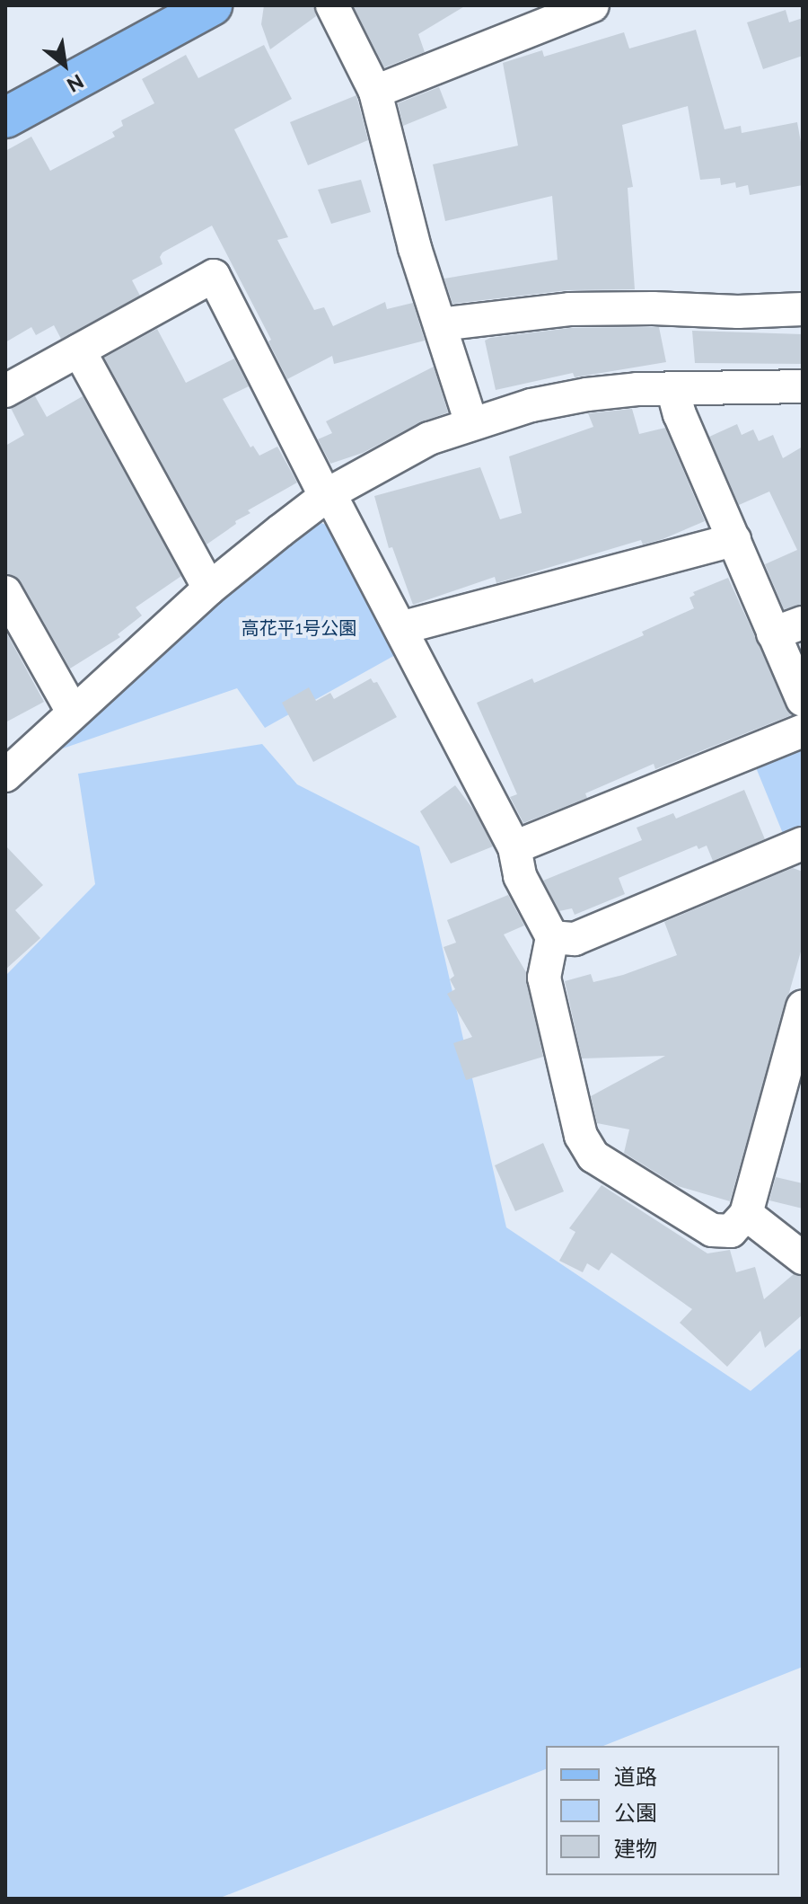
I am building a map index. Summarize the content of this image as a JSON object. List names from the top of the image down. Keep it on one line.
{"parks":["高花平1号公園"],"legend":["道路","公園","建物"],"north":"bottom right"}
